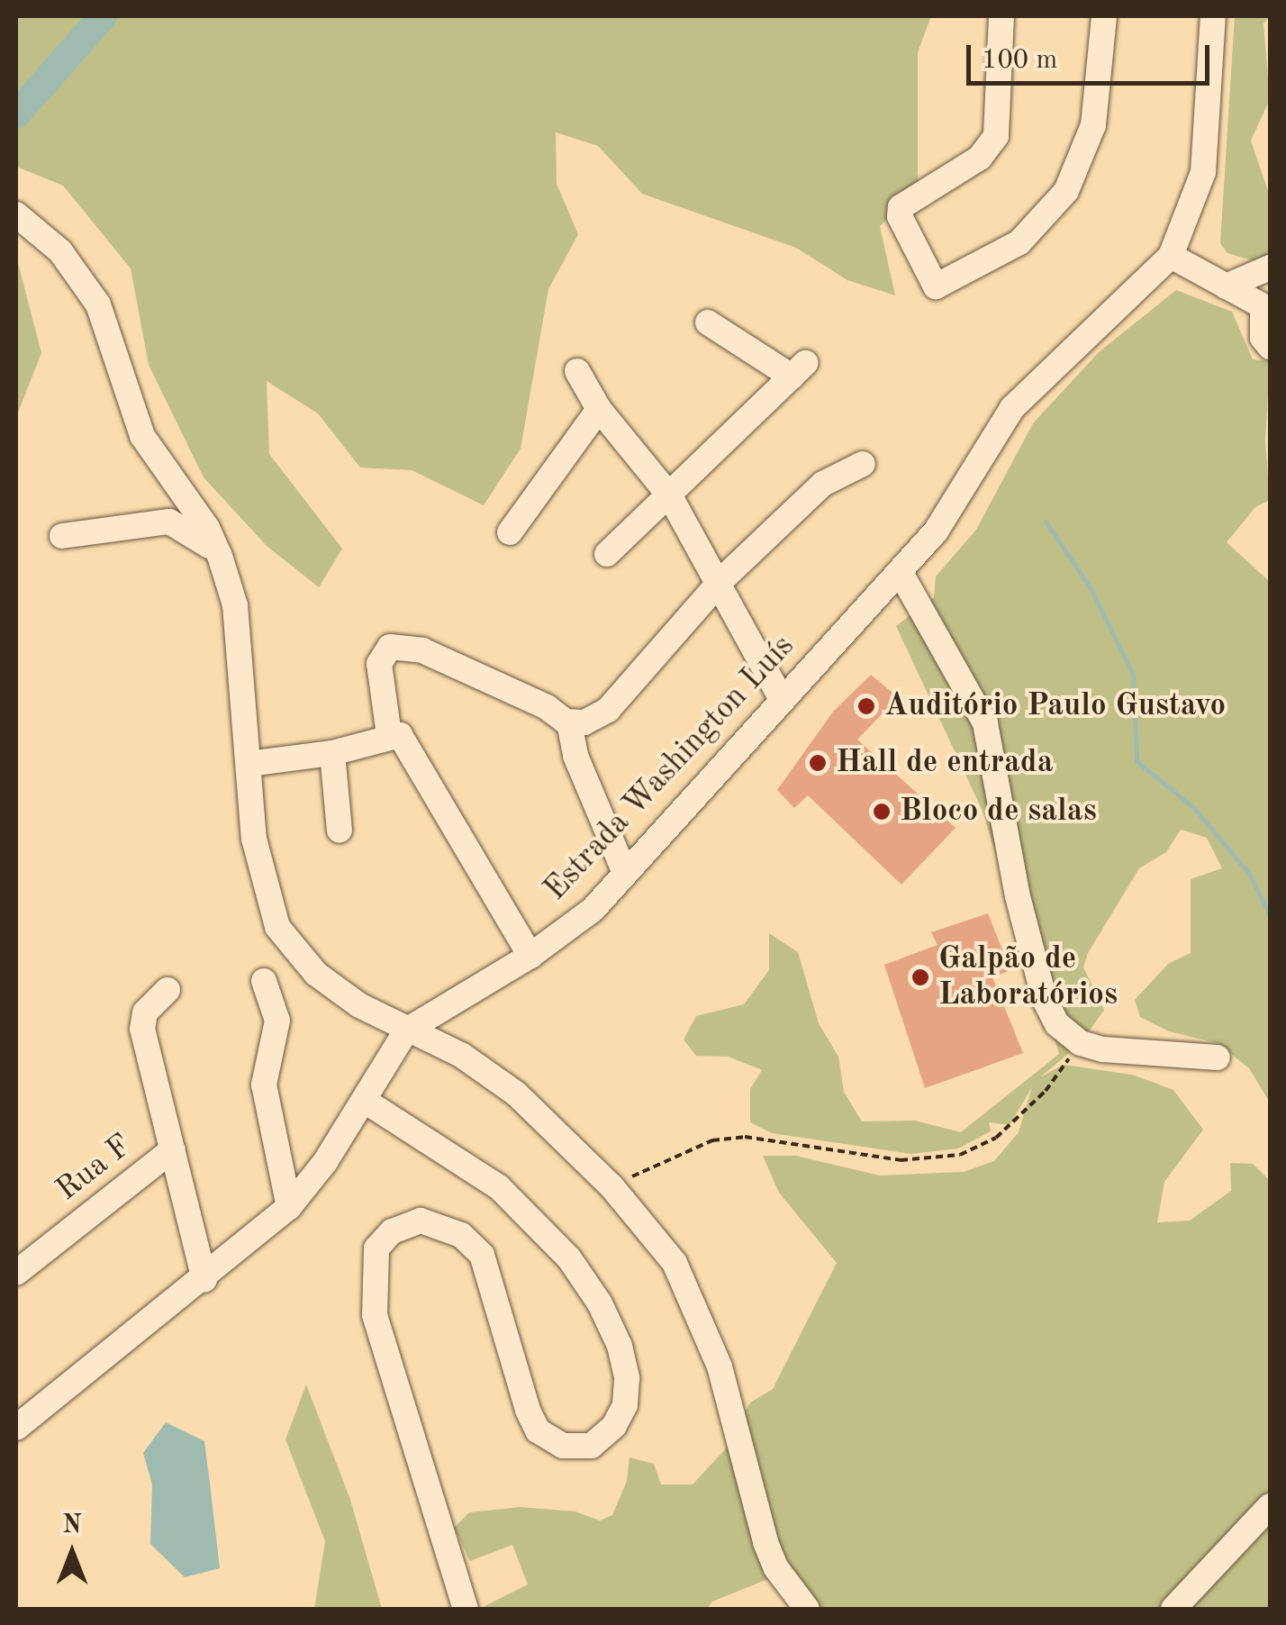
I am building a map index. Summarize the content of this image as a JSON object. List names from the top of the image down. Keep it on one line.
{"streets":{"street":["Estrada Washington Luís","Rua F"]},"crossings":[["Estrada Washington Luís","Rua F"]],"places":["Auditório Paulo Gustavo","Hall de entrada","Bloco de salas","Galpão de Laboratórios"],"scale_bar":"100 m","north":"top"}
